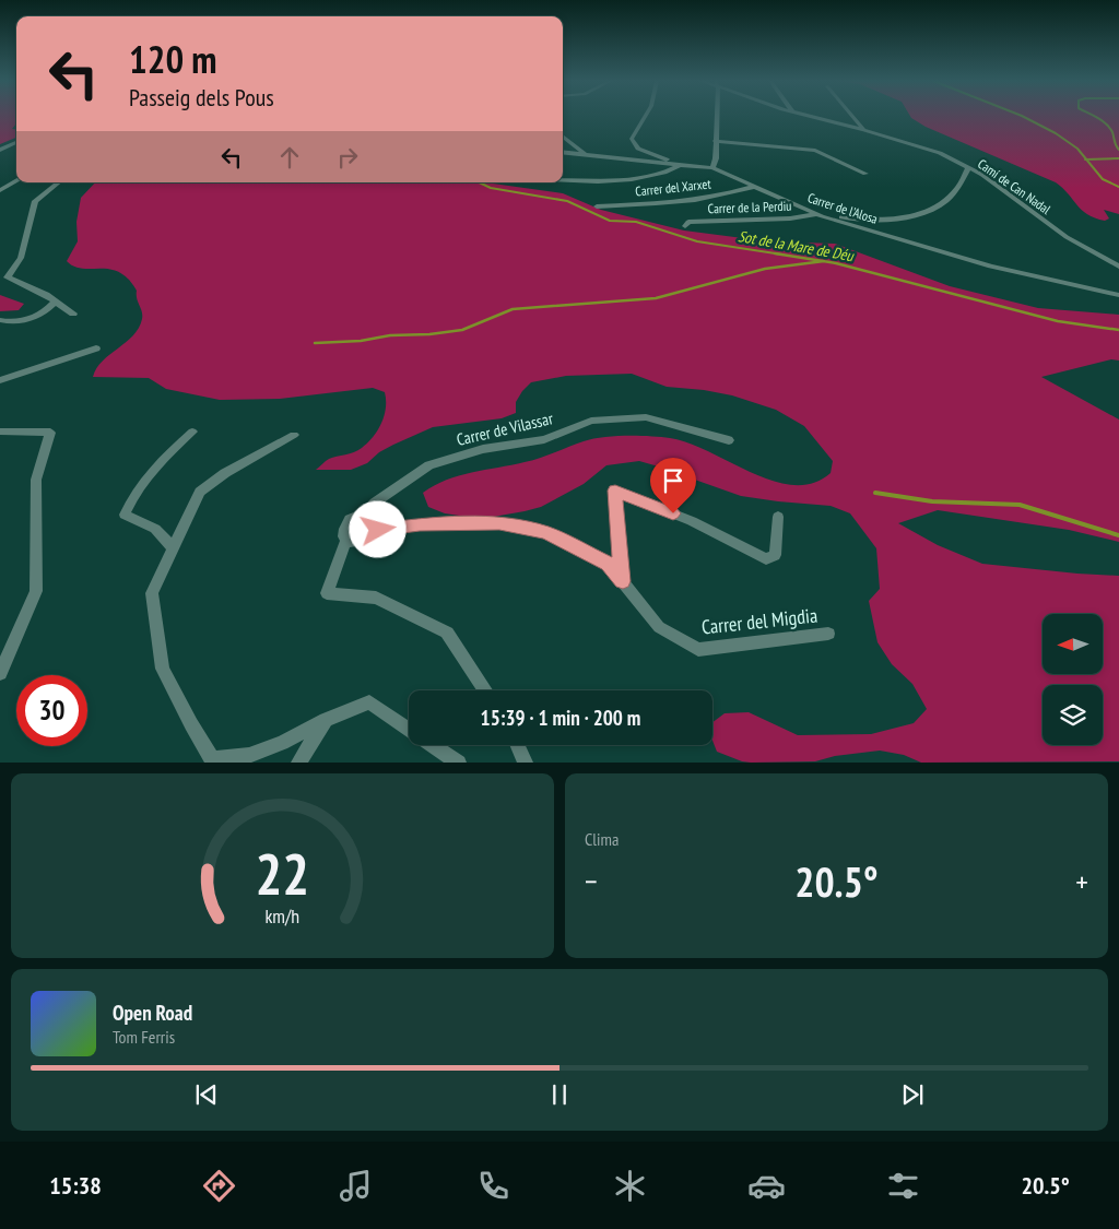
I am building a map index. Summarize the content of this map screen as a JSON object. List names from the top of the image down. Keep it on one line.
{"streets":{"street":["Camí de Can Nadal","Carrer del Xarxet","Carrer de la Perdiu","Carrer de l'Alosa","Carrer de Vilassar","Carrer del Migdia"]},"crossings":[["Carrer del Xarxet","Carrer de l'Alosa"],["Carrer de la Perdiu","Carrer de l'Alosa"],["Carrer de Vilassar","Carrer del Migdia"]],"water":["Sot de la Mare de Déu"],"north":"left","page":{"turn":["120 m","Passeig dels Pous"],"limit":"30","trip":"15:39 · 1 min · 200 m","tile":"Clima","heat":["−","20.5°","+"],"song":["Open Road","Tom Ferris"],"tabs":["15:38","20.5°"],"gauge":["22","km/h"]}}
